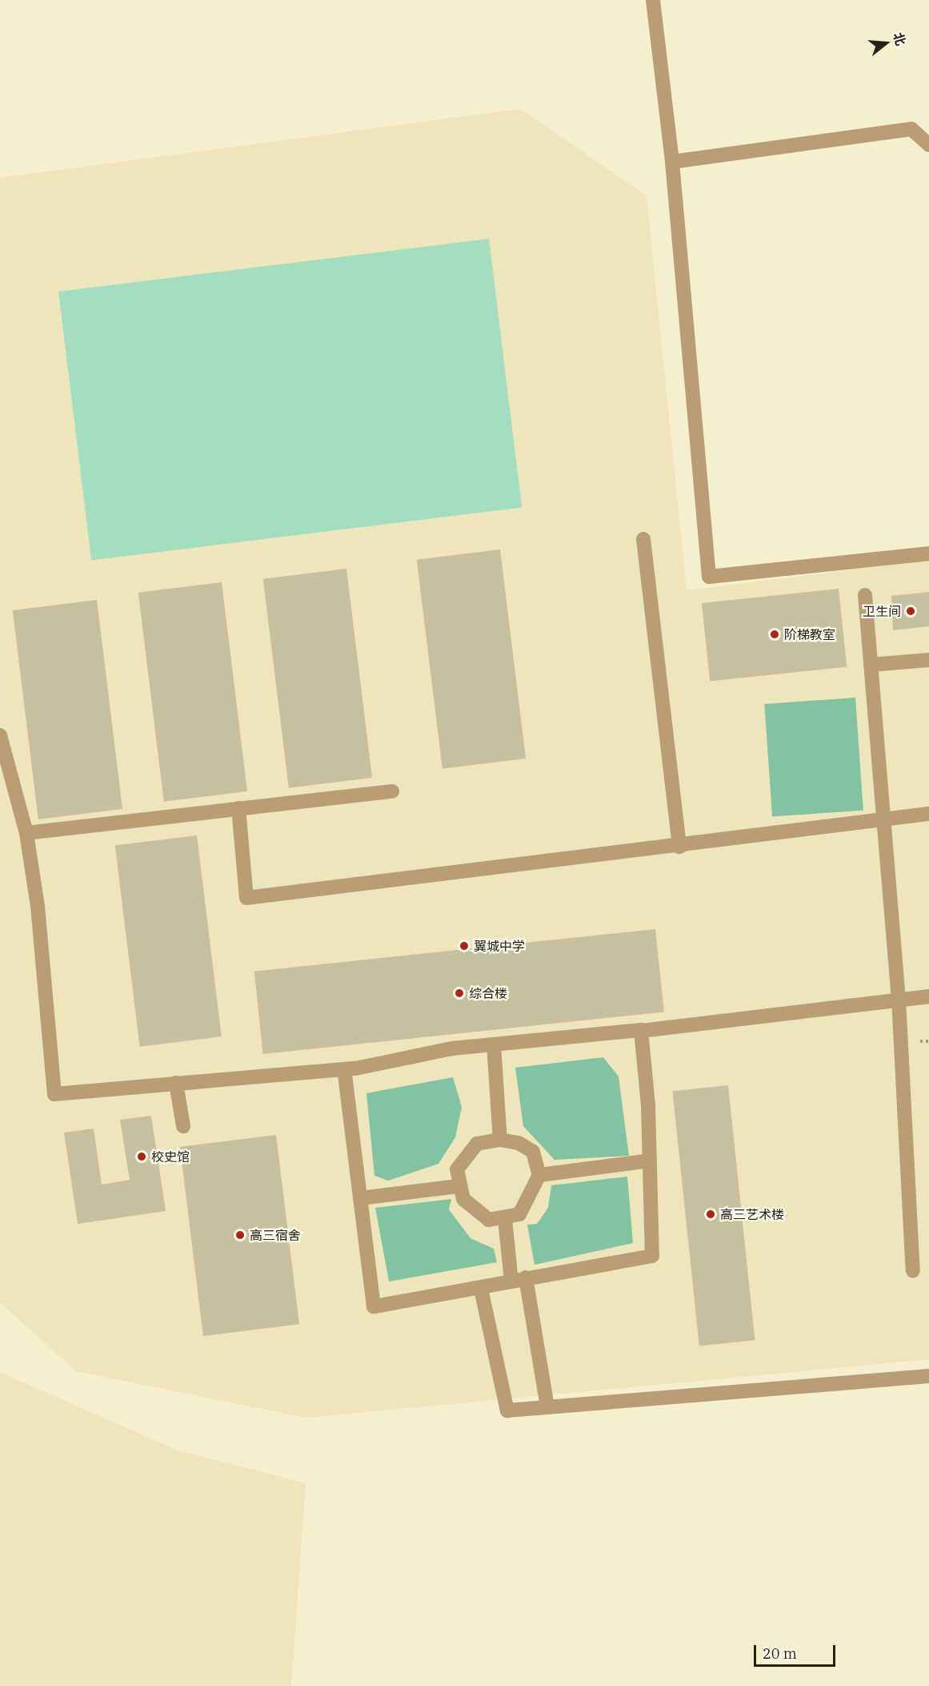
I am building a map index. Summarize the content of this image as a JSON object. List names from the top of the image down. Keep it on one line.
{"places":["卫生间","阶梯教室","翼城中学","综合楼","校史馆","高三艺术楼","高三宿舍"],"scale_bar":"20 m","north":"right"}
